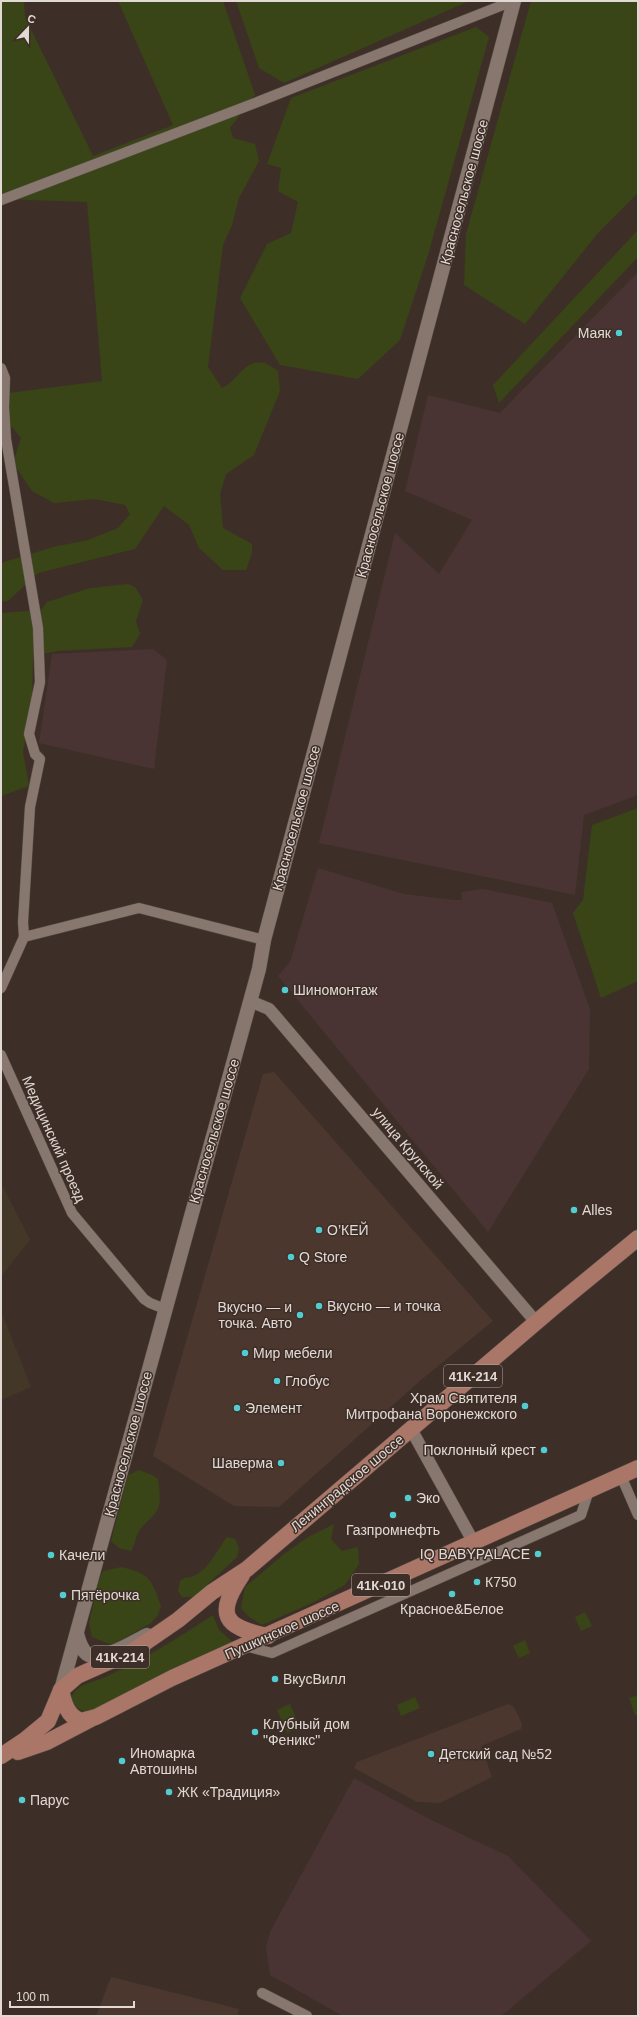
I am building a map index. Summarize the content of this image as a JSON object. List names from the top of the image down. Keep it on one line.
{"streets":{"main road":["Красносельское шоссе","41К-214","Ленинградское шоссе","41К-010","Пушкинское шоссе"],"street":["Медицинский проезд","улица Крупской"]},"crossings":[["Красносельское шоссе","Медицинский проезд"],["Красносельское шоссе","улица Крупской"],["Красносельское шоссе","Ленинградское шоссе"],["Красносельское шоссе","41К-010"],["улица Крупской","Ленинградское шоссе"],["Ленинградское шоссе","41К-010"],["41К-010","Пушкинское шоссе"]],"places":["Маяк","Шиномонтаж","Alles","О’КЕЙ","Q Store","Вкусно — и точка","Вкусно — и точка. Авто","Мир мебели","Глобус","Храм Святителя Митрофана Воронежского","Элемент","Поклонный крест","Шаверма","Эко","Газпромнефть","IQ BABYPALACE","Качели","К750","Красное&Белое","Пятёрочка","ВкусВилл","Клубный дом \"Феникс\"","Детский сад №52","Иномарка Автошины","ЖК «Традиция»","Парус"],"scale_bar":"100 m","north":"top"}
